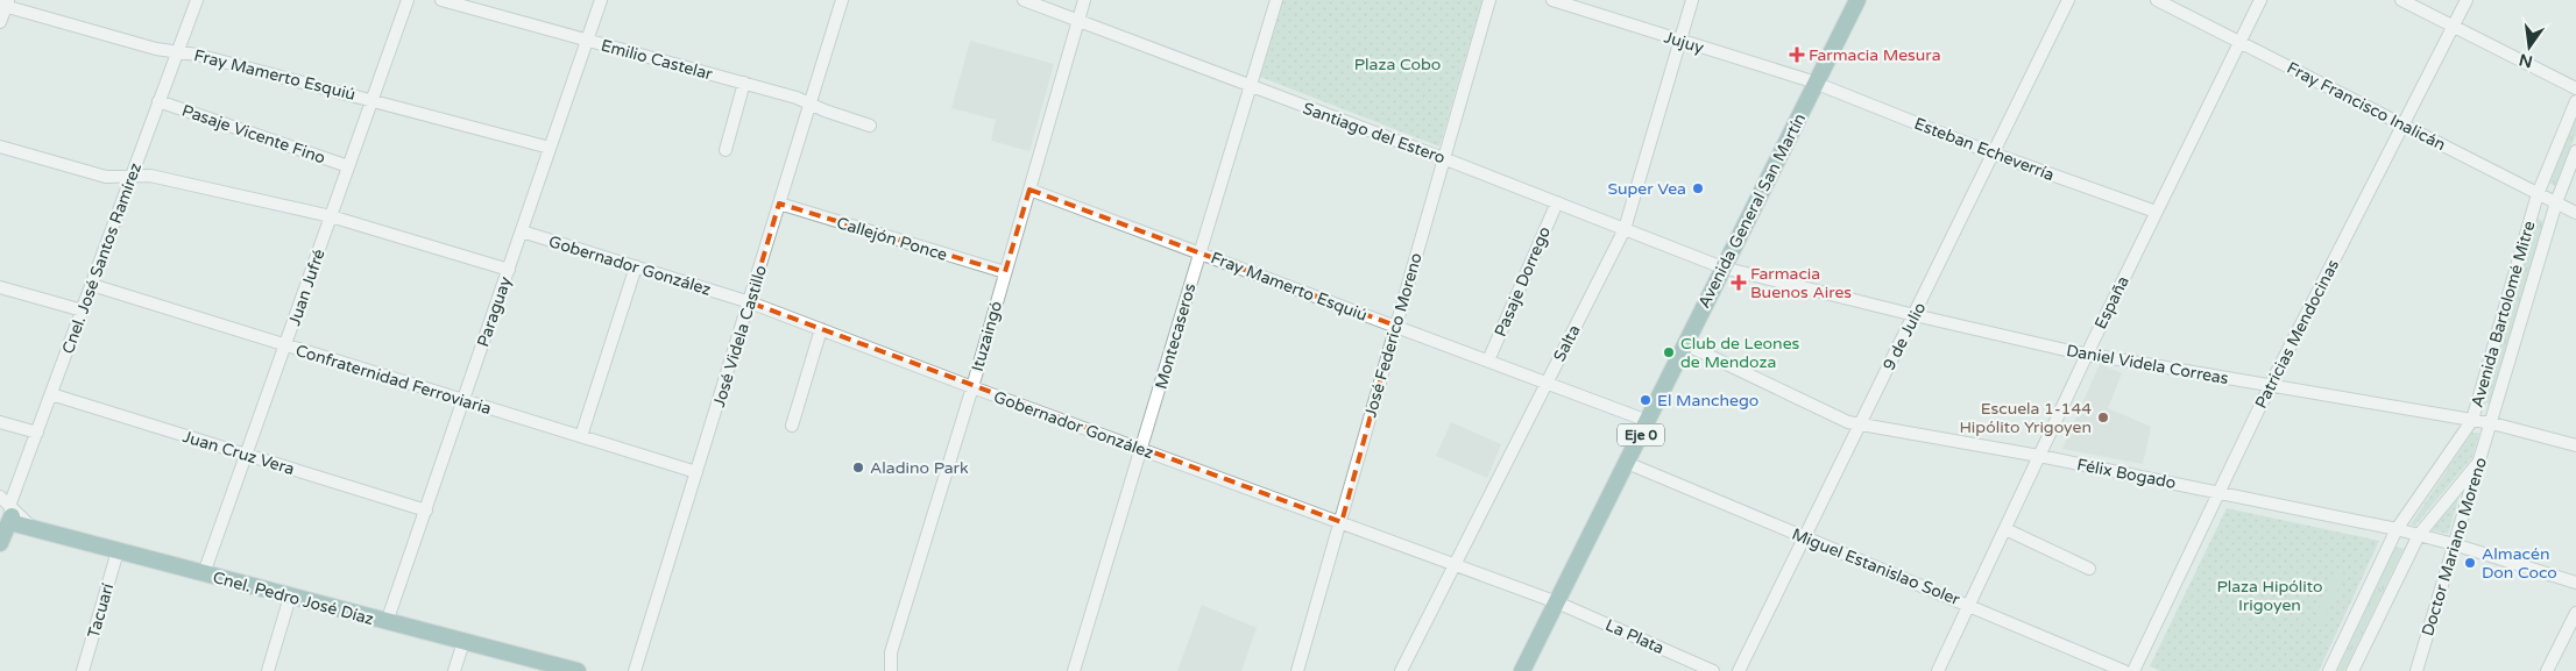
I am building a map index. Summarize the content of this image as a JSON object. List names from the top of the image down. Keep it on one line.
{"streets":{"main road":["Avenida General San Martín","Eje 0","Cnel. Pedro José Díaz"],"street":["Jujuy","Emilio Castelar","Fray Mamerto Esquiú","Fray Francisco Inalicán","Santiago del Estero","Pasaje Vicente Fino","Esteban Echeverría","Callejón Ponce","Cnel. José Santos Ramírez","Gobernador González","Pasaje Dorrego","Juan Jufré","España","Paraguay","Avenida Bartolomé Mitre","Patricias Mendocinas","José Federico Moreno","José Videla Castillo","Ituzaingó","Montecaseros","9 de Julio","Salta","Daniel Videla Correas","Confraternidad Ferroviaria","Juan Cruz Vera","Félix Bogado","Doctor Mariano Moreno","Miguel Estanislao Soler","Tacuarí","La Plata"]},"crossings":[["Jujuy","Esteban Echeverría"],["Jujuy","Avenida General San Martín"],["Jujuy","Salta"],["Emilio Castelar","Paraguay"],["Emilio Castelar","José Videla Castillo"],["Fray Mamerto Esquiú","Avenida General San Martín"],["Fray Mamerto Esquiú","Cnel. José Santos Ramírez"],["Fray Mamerto Esquiú","Pasaje Dorrego"],["Fray Mamerto Esquiú","Juan Jufré"],["Fray Mamerto Esquiú","Paraguay"],["Fray Mamerto Esquiú","José Federico Moreno"],["Fray Mamerto Esquiú","Ituzaingó"],["Fray Mamerto Esquiú","Montecaseros"],["Fray Mamerto Esquiú","Salta"],["Fray Francisco Inalicán","España"],["Fray Francisco Inalicán","Avenida Bartolomé Mitre"],["Fray Francisco Inalicán","Patricias Mendocinas"],["Santiago del Estero","Avenida General San Martín"],["Santiago del Estero","Pasaje Dorrego"],["Santiago del Estero","José Federico Moreno"],["Santiago del Estero","Ituzaingó"],["Santiago del Estero","Montecaseros"],["Santiago del Estero","Salta"],["Santiago del Estero","Daniel Videla Correas"],["Pasaje Vicente Fino","Cnel. José Santos Ramírez"],["Pasaje Vicente Fino","Juan Jufré"],["Esteban Echeverría","Avenida General San Martín"],["Esteban Echeverría","España"],["Esteban Echeverría","9 de Julio"],["Avenida General San Martín","Gobernador González"],["Avenida General San Martín","Daniel Videla Correas"],["Avenida General San Martín","Félix Bogado"],["Avenida General San Martín","Miguel Estanislao Soler"],["Avenida General San Martín","La Plata"],["Callejón Ponce","José Videla Castillo"],["Callejón Ponce","Ituzaingó"],["Cnel. José Santos Ramírez","Confraternidad Ferroviaria"],["Cnel. José Santos Ramírez","Juan Cruz Vera"],["Cnel. José Santos Ramírez","Cnel. Pedro José Díaz"],["Gobernador González","Paraguay"],["Gobernador González","José Federico Moreno"],["Gobernador González","José Videla Castillo"],["Gobernador González","Ituzaingó"],["Gobernador González","Montecaseros"],["Gobernador González","Salta"],["Gobernador González","La Plata"],["Juan Jufré","Confraternidad Ferroviaria"],["Juan Jufré","Juan Cruz Vera"],["Juan Jufré","Cnel. Pedro José Díaz"],["España","Daniel Videla Correas"],["España","Félix Bogado"],["España","Miguel Estanislao Soler"],["Paraguay","Confraternidad Ferroviaria"],["Paraguay","Juan Cruz Vera"],["Paraguay","Cnel. Pedro José Díaz"],["Avenida Bartolomé Mitre","Daniel Videla Correas"],["Avenida Bartolomé Mitre","Félix Bogado"],["Avenida Bartolomé Mitre","Doctor Mariano Moreno"],["Patricias Mendocinas","Daniel Videla Correas"],["Patricias Mendocinas","Félix Bogado"],["José Videla Castillo","Confraternidad Ferroviaria"],["9 de Julio","Daniel Videla Correas"],["9 de Julio","Félix Bogado"],["9 de Julio","Miguel Estanislao Soler"],["Daniel Videla Correas","Doctor Mariano Moreno"],["Félix Bogado","Doctor Mariano Moreno"],["Cnel. Pedro José Díaz","Tacuarí"]],"parks":["Plaza Cobo","Plaza Hipólito Irigoyen"],"places":{"health":["Farmacia Mesura","Farmacia Buenos Aires"],"other":["Super Vea","Club de Leones de Mendoza","El Manchego","Escuela 1-144 Hipólito Yrigoyen","Aladino Park","Almacén Don Coco"]},"north":"bottom"}
